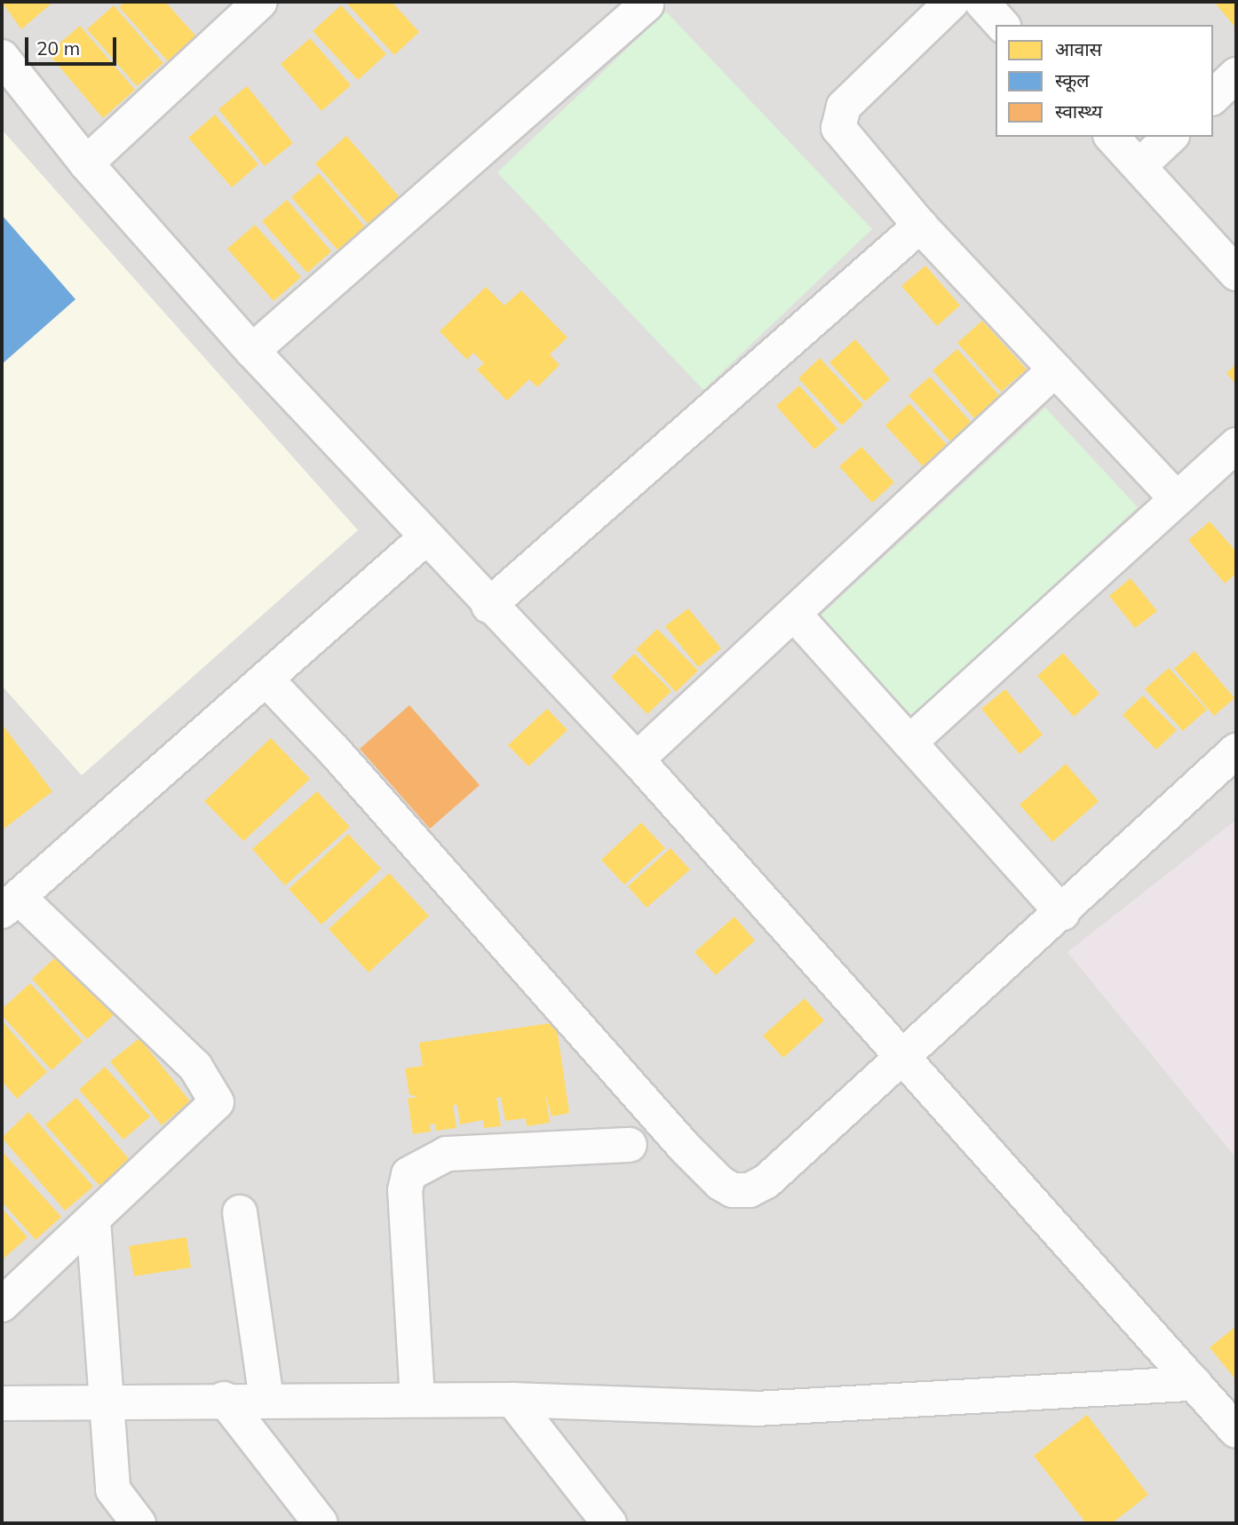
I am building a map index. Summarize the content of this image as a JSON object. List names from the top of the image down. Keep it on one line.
{"legend":["आवास","स्कूल","स्वास्थ्य"],"scale_bar":"20 m"}
